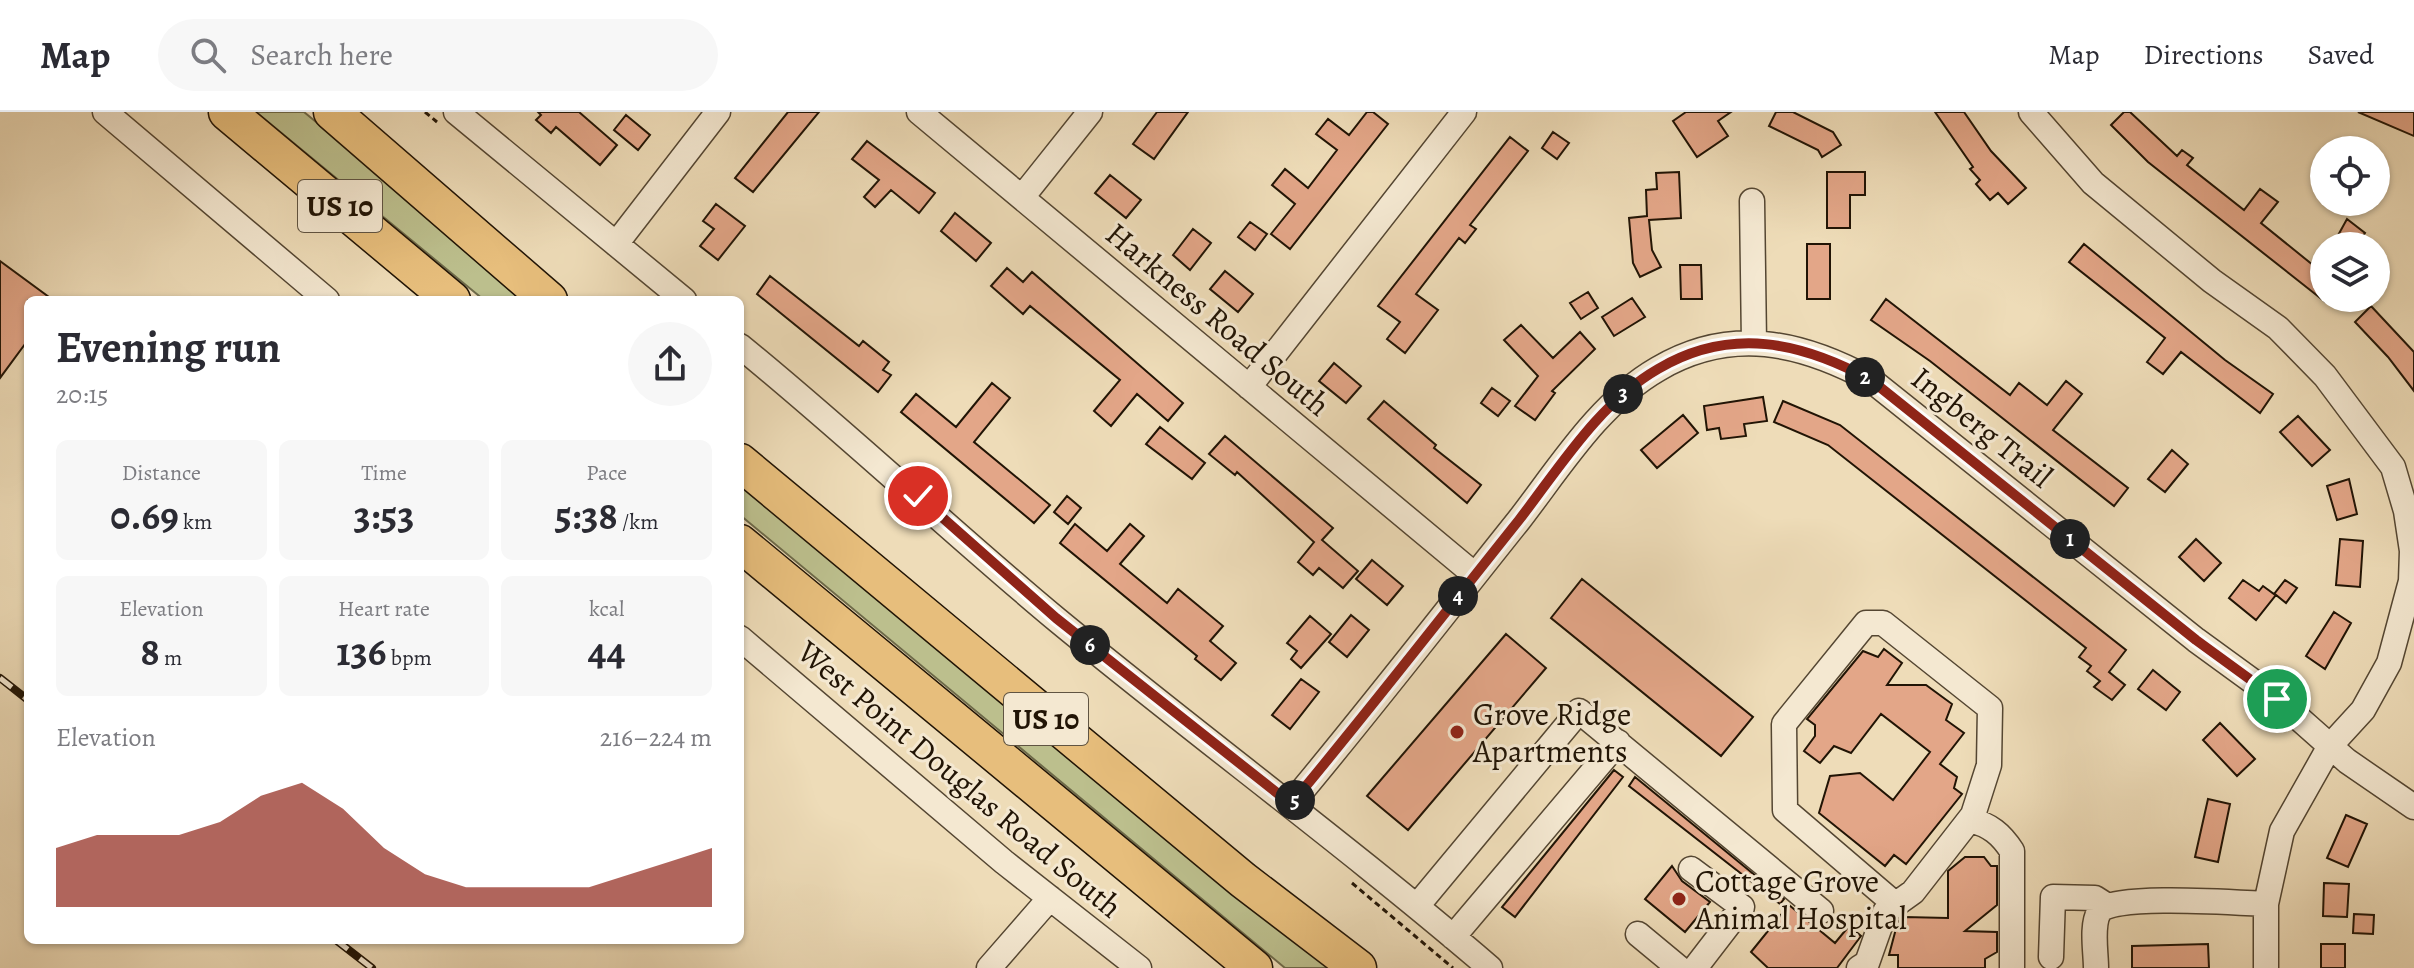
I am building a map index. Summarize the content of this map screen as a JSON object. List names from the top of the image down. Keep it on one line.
{"streets":{"highway":["US 10"],"street":["Harkness Road South","Ingberg Trail","West Point Douglas Road South"]},"crossings":[["Harkness Road South","Ingberg Trail"]],"places":["Grove Ridge Apartments","Cottage Grove Animal Hospital"],"page":{"header":"Map","search":"Search here","nav":["Map","Directions","Saved"],"heading":["Evening run","20:15"],"pins":["2","3","1","4","6","5"],"stats":[["Distance","0.69 km"],["Time","3:53"],["Pace","5:38 /km"],["Elevation","8 m"],["Heart rate","136 bpm"],["kcal","44"]],"chart":["Elevation","216–224 m"]}}
